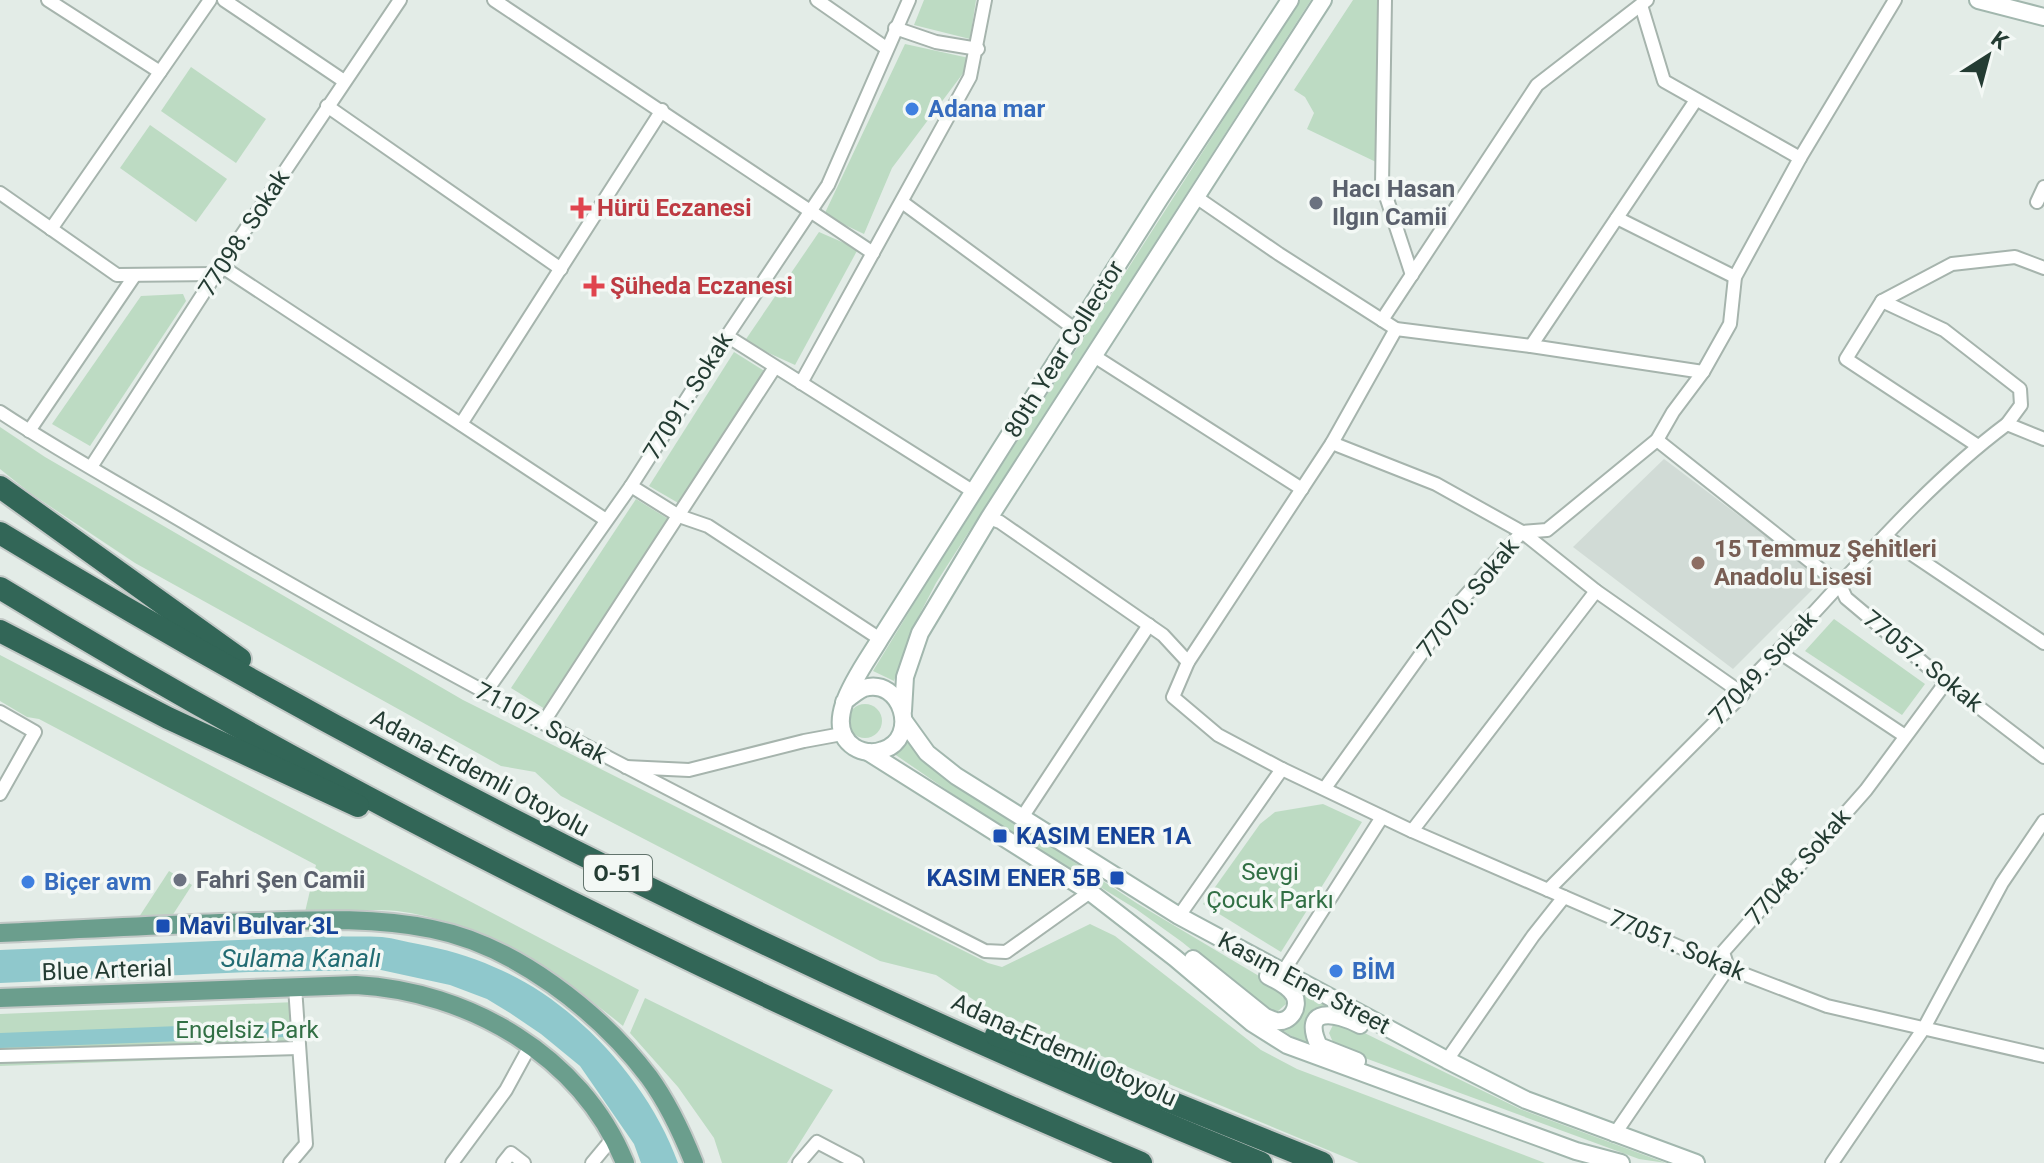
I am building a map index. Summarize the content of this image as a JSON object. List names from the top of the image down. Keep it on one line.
{"streets":{"highway":["Adana-Erdemli Otoyolu","O-51"],"main road":["80th Year Collector","Blue Arterial","Kasım Ener Street"],"street":["77098. Sokak","77091. Sokak","77070. Sokak","77057. Sokak","77049. Sokak","71107. Sokak","77048. Sokak","77051. Sokak"]},"crossings":[["77098. Sokak","71107. Sokak"],["80th Year Collector","Kasım Ener Street"],["77091. Sokak","71107. Sokak"],["77070. Sokak","77057. Sokak"],["77070. Sokak","77051. Sokak"],["77057. Sokak","77049. Sokak"],["77057. Sokak","77048. Sokak"],["77049. Sokak","77051. Sokak"],["71107. Sokak","Kasım Ener Street"],["77048. Sokak","77051. Sokak"],["77048. Sokak","Kasım Ener Street"]],"water":["Sulama Kanalı"],"parks":["Sevgi Çocuk Parkı","Engelsiz Park"],"places":{"other":["Adana mar","Hacı Hasan Ilgın Camii","15 Temmuz Şehitleri Anadolu Lisesi","Fahri Şen Camii","Biçer avm","BİM"],"health":["Hürü Eczanesi","Şüheda Eczanesi"],"transit":["KASIM ENER 1A","KASIM ENER 5B","Mavi Bulvar 3L"]},"north":"top right"}
